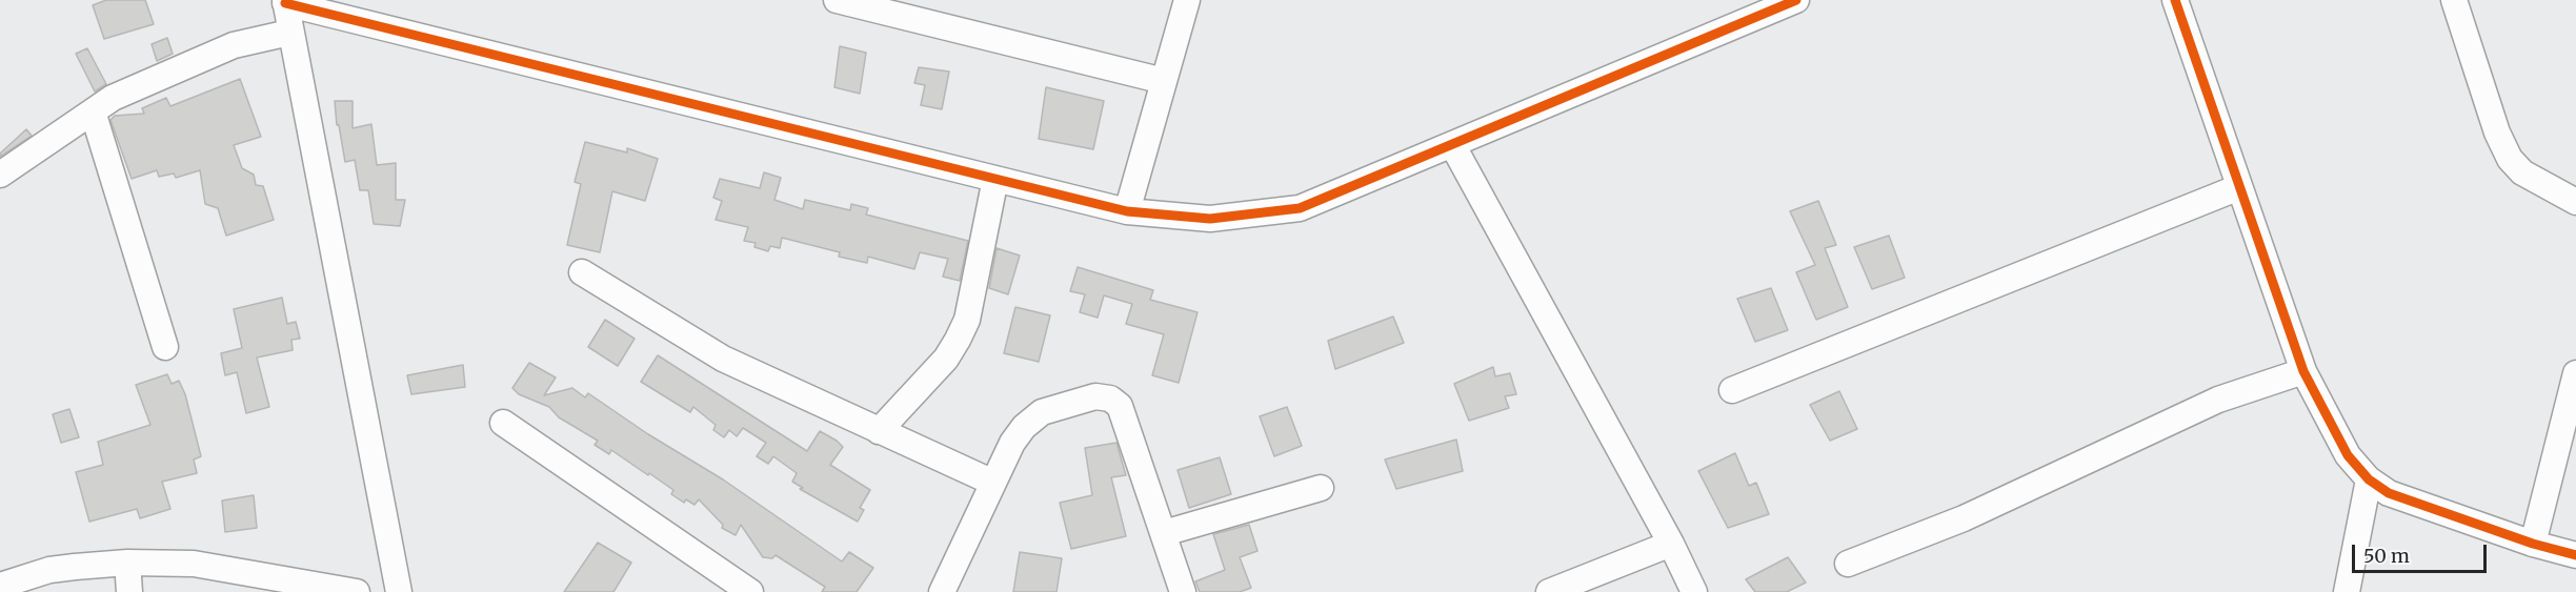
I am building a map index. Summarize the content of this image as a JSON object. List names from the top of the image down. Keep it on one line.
{"scale_bar":"50 m"}
